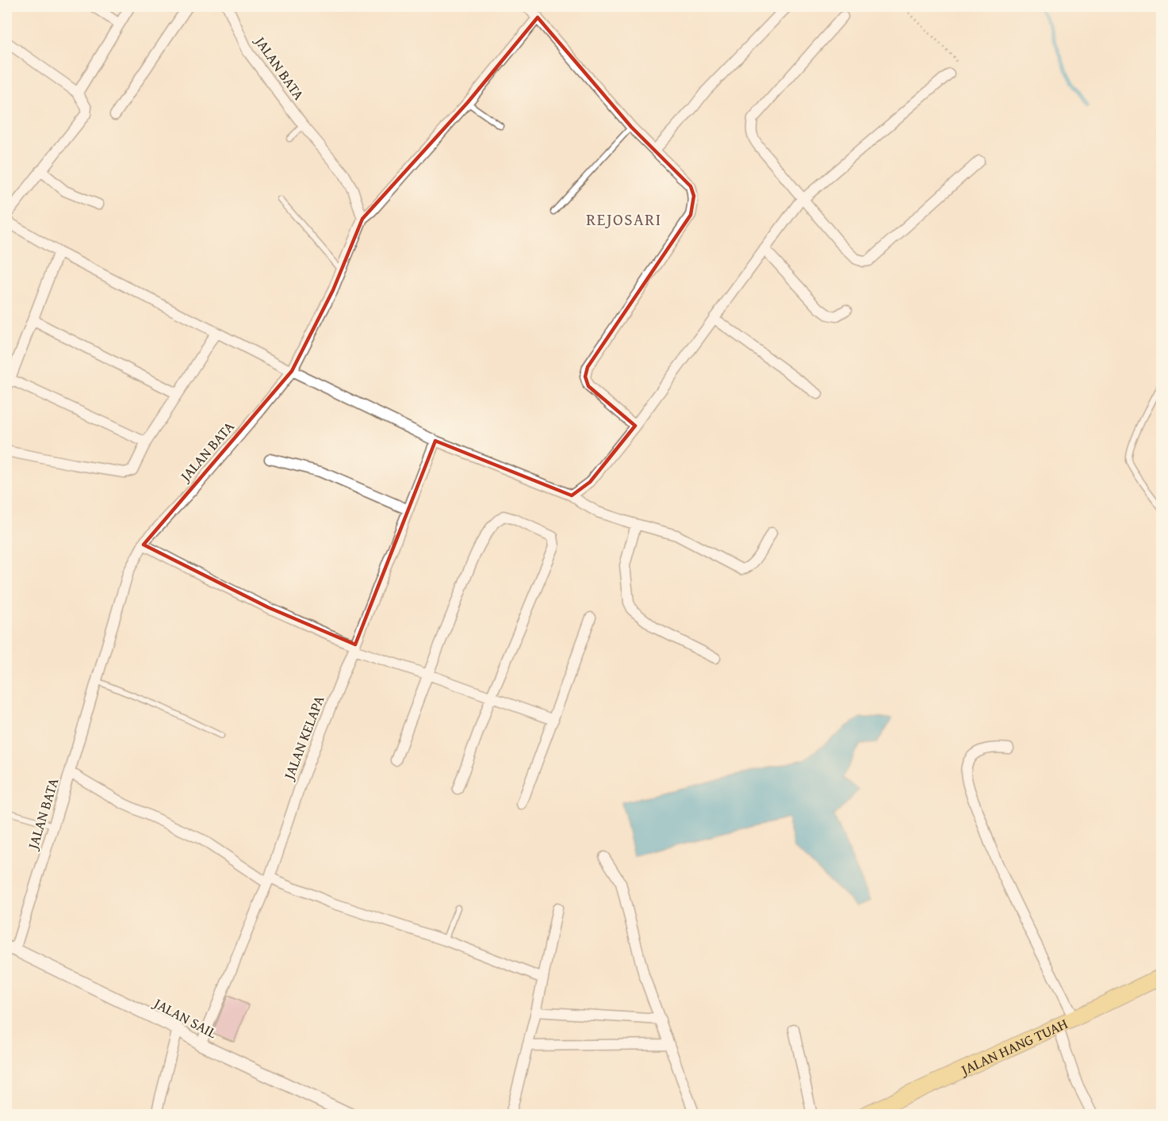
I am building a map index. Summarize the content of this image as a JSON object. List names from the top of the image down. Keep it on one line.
{"streets":{"main road":["JALAN HANG TUAH"],"street":["JALAN BATA","JALAN KELAPA","JALAN SAIL"]},"crossings":[["JALAN BATA","JALAN SAIL"],["JALAN KELAPA","JALAN SAIL"]],"districts":["REJOSARI"]}
